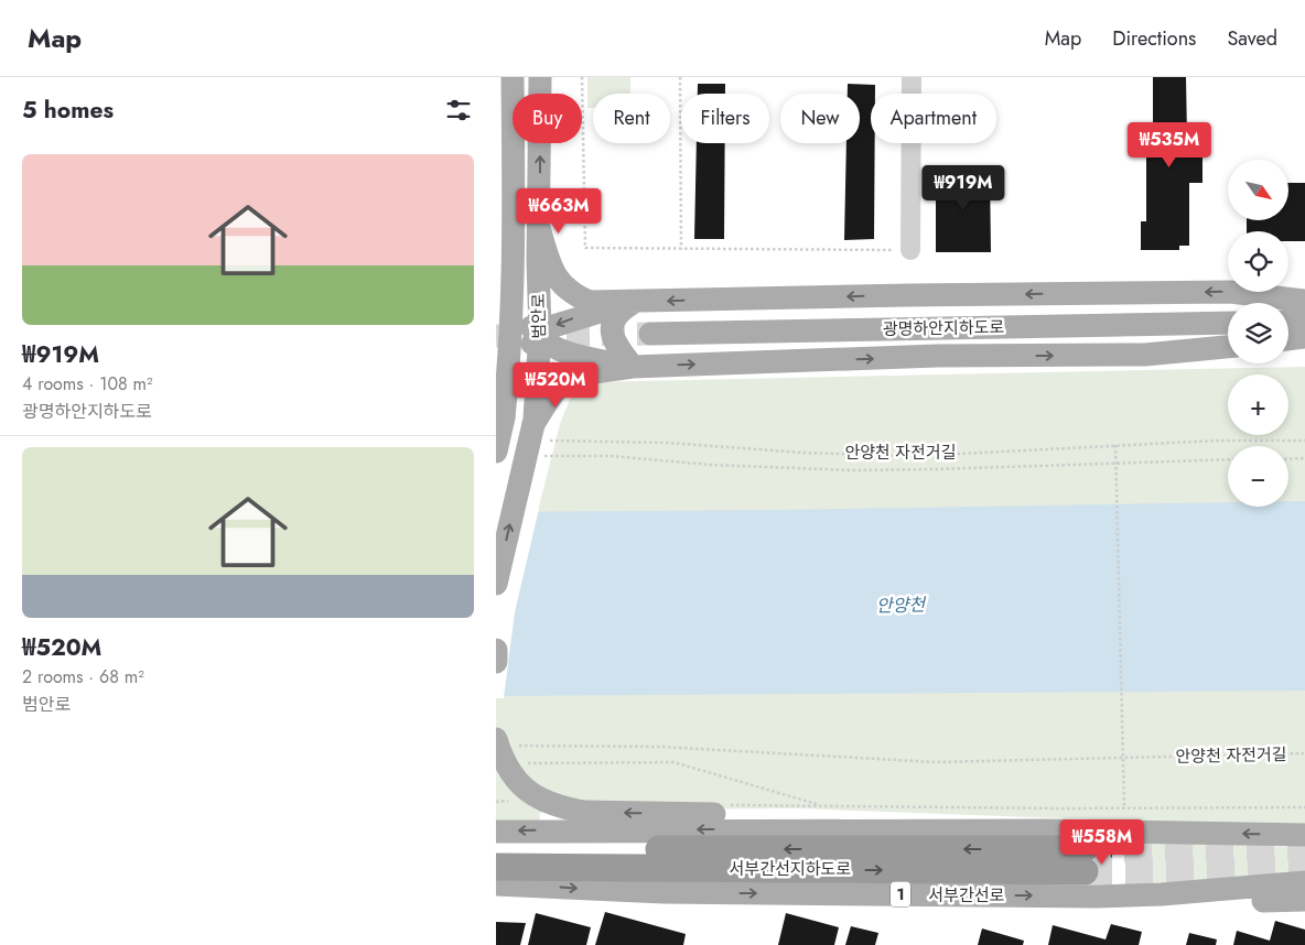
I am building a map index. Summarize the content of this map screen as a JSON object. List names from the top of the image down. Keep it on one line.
{"streets":{"highway":["서부간선지하도로"],"main road":["범안로","광명하안지하도로","1","서부간선로"],"path":["안양천 자전거길"]},"crossings":[["범안로","안양천 자전거길"]],"water":["안양천"],"north":"bottom right","page":{"header":"Map","nav":["Map","Directions","Saved"],"heading":"5 homes","chip":["Buy","Rent","Filters","New","Apartment"],"price":["₩535M","₩919M","₩663M","₩520M","₩558M"],"list":[{"name":"₩919M","note":"4 rooms · 108 m² · 광명하안지하도로"},{"name":"₩520M","note":"2 rooms · 68 m² · 범안로"}],"map_buttons":["+","−"]}}
